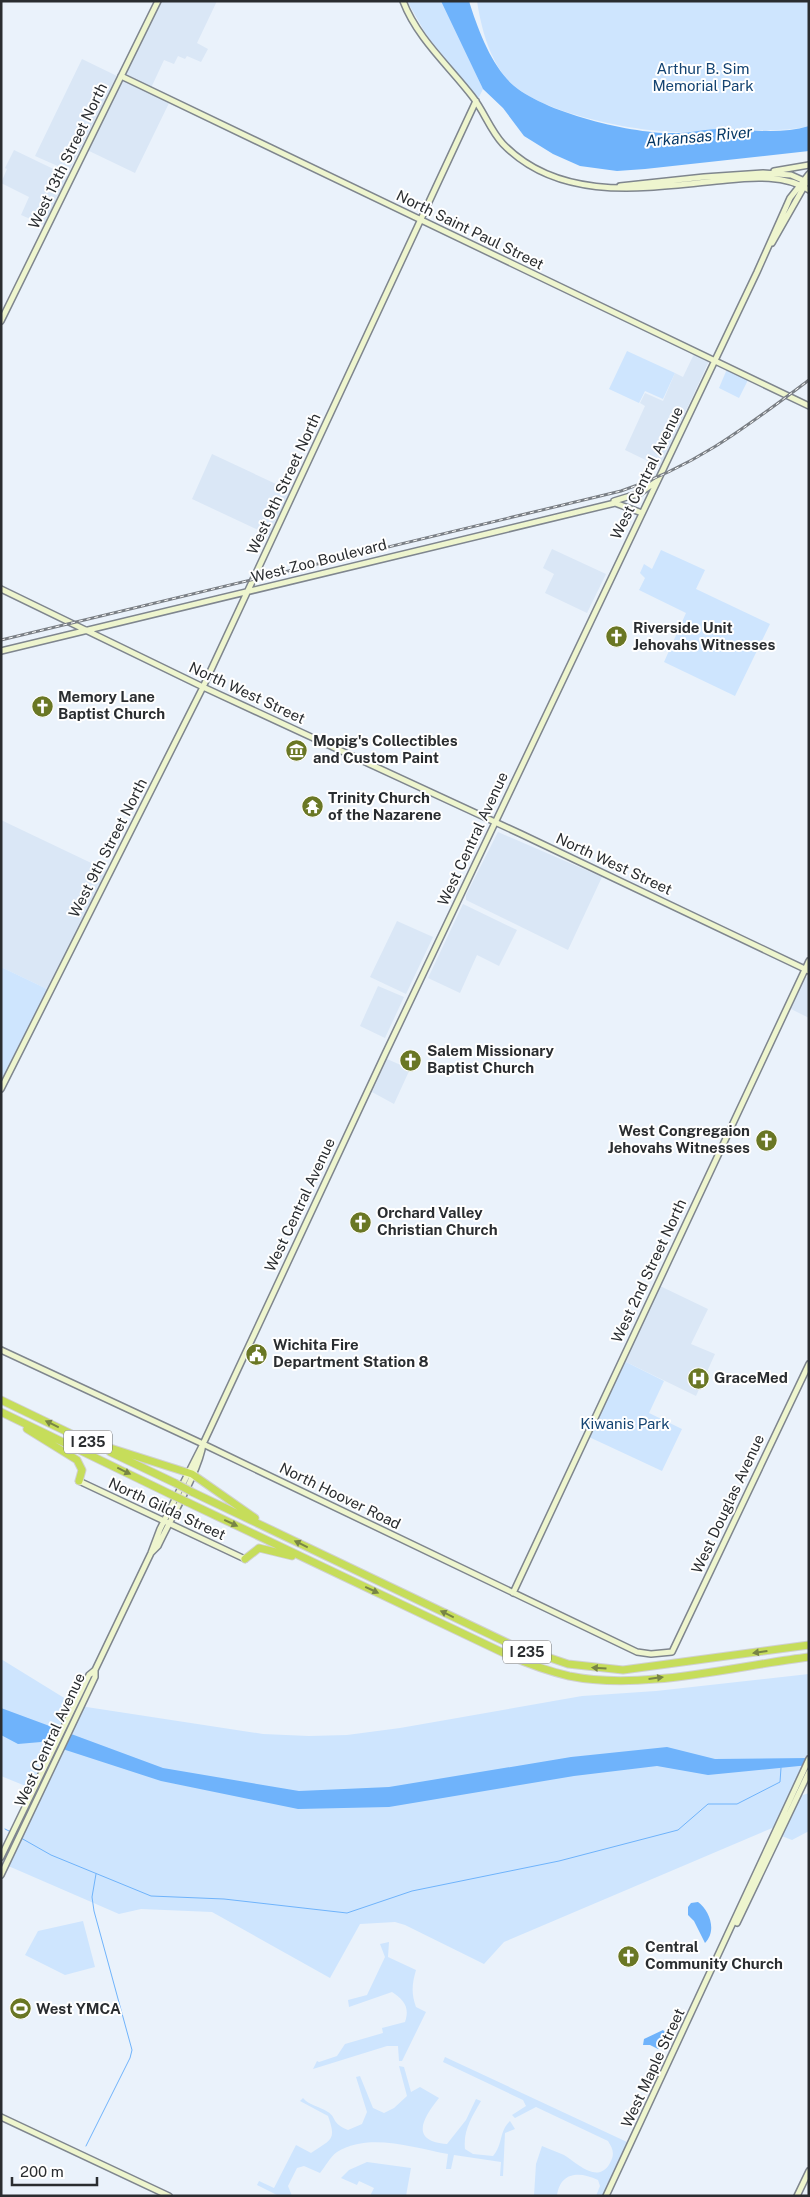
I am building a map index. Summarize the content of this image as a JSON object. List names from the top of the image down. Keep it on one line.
{"streets":{"highway":["I 235"],"main road":["West 13th Street North","North Saint Paul Street","West Central Avenue","West 9th Street North","West Zoo Boulevard","North West Street","West 2nd Street North","North Hoover Road","West Douglas Avenue","North Gilda Street","West Maple Street"]},"crossings":[["West 13th Street North","North Saint Paul Street"],["North Saint Paul Street","West Central Avenue"],["North Saint Paul Street","West 9th Street North"],["West Central Avenue","West Zoo Boulevard"],["West Central Avenue","North West Street"],["West Central Avenue","North Hoover Road"],["West Central Avenue","North Gilda Street"],["West 9th Street North","West Zoo Boulevard"],["West 9th Street North","North West Street"],["West Zoo Boulevard","North West Street"],["North West Street","West 2nd Street North"],["West 2nd Street North","North Hoover Road"],["North Hoover Road","West Douglas Avenue"]],"water":["Arkansas River"],"parks":["Arthur B. Sim Memorial Park","Kiwanis Park"],"places":{"church":["Riverside Unit Jehovahs Witnesses","Memory Lane Baptist Church","Salem Missionary Baptist Church","West Congregaion Jehovahs Witnesses","Orchard Valley Christian Church","Central Community Church"],"museum":["Mopig's Collectibles and Custom Paint"],"temple":["Trinity Church of the Nazarene"],"public building":["Wichita Fire Department Station 8"],"hospital":["GraceMed"],"sports":["West YMCA"]},"scale_bar":"200 m"}
